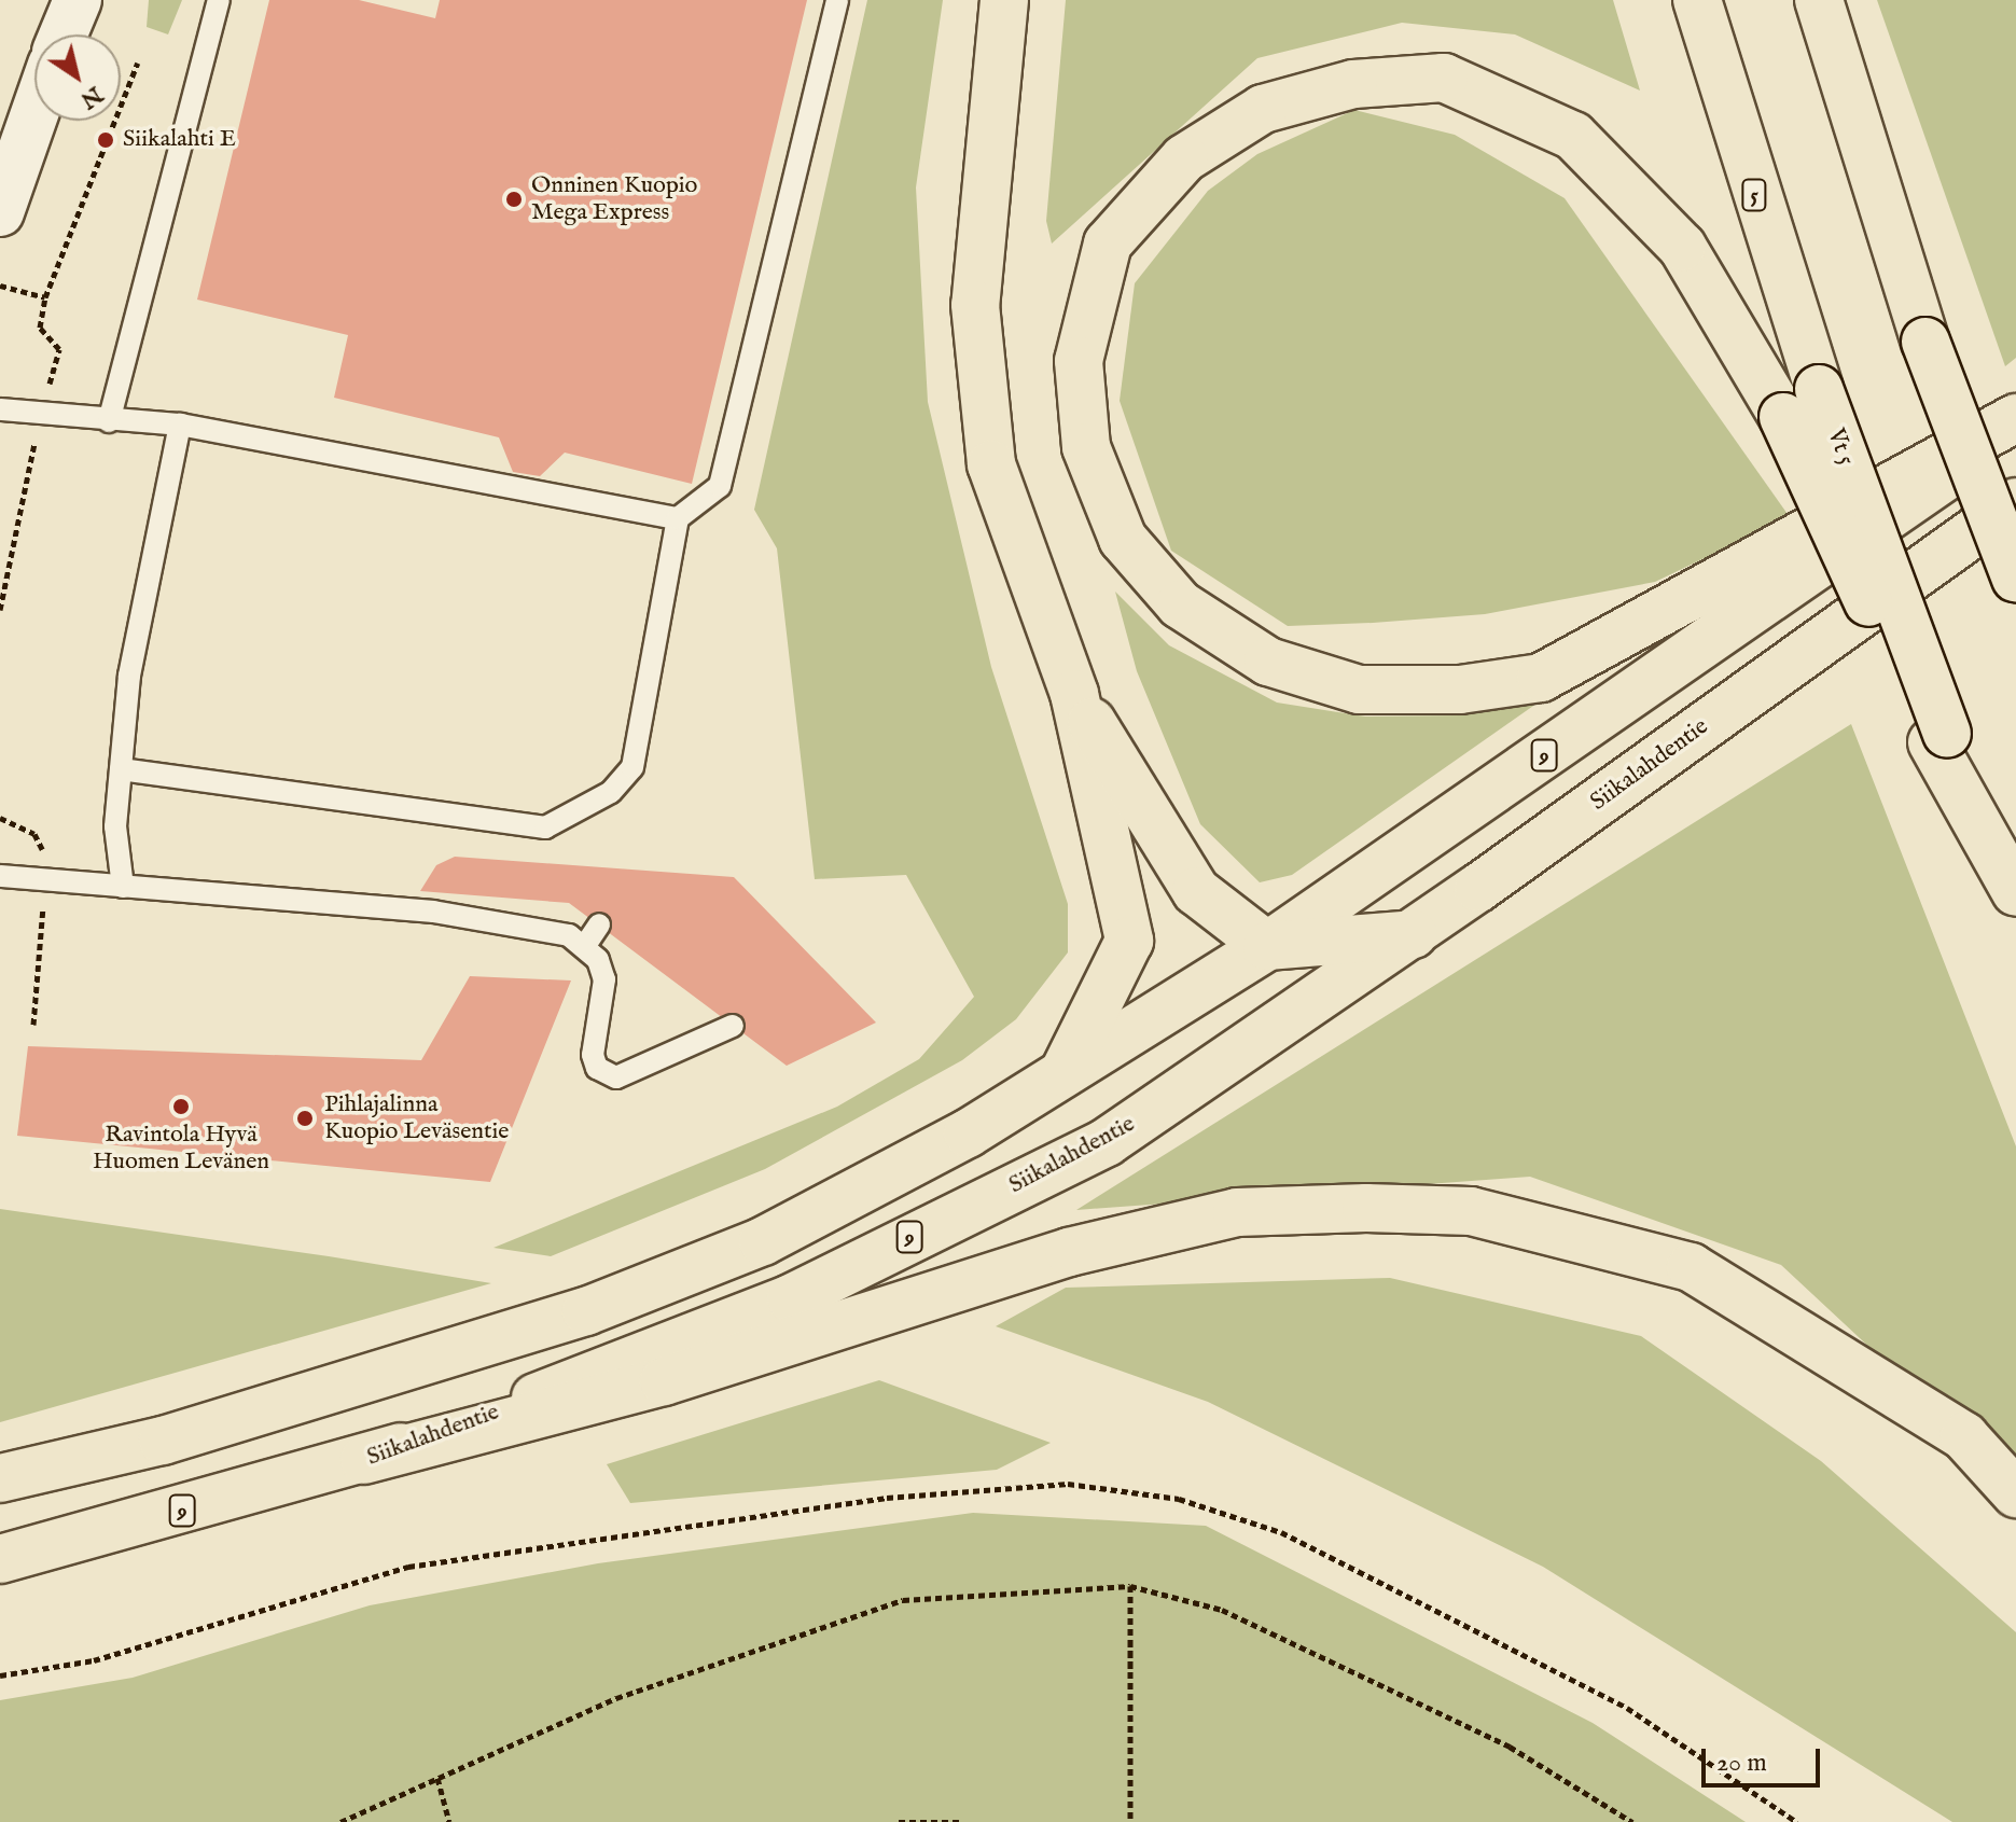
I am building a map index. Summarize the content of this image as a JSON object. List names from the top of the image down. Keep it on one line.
{"streets":{"main road":["5","9","Siikalahdentie"]},"places":["Siikalahti E","Onninen Kuopio Mega Express","Ravintola Hyvä Huomen Levänen","Pihlajalinna Kuopio Leväsentie"],"scale_bar":"20 m","north":"bottom right"}
